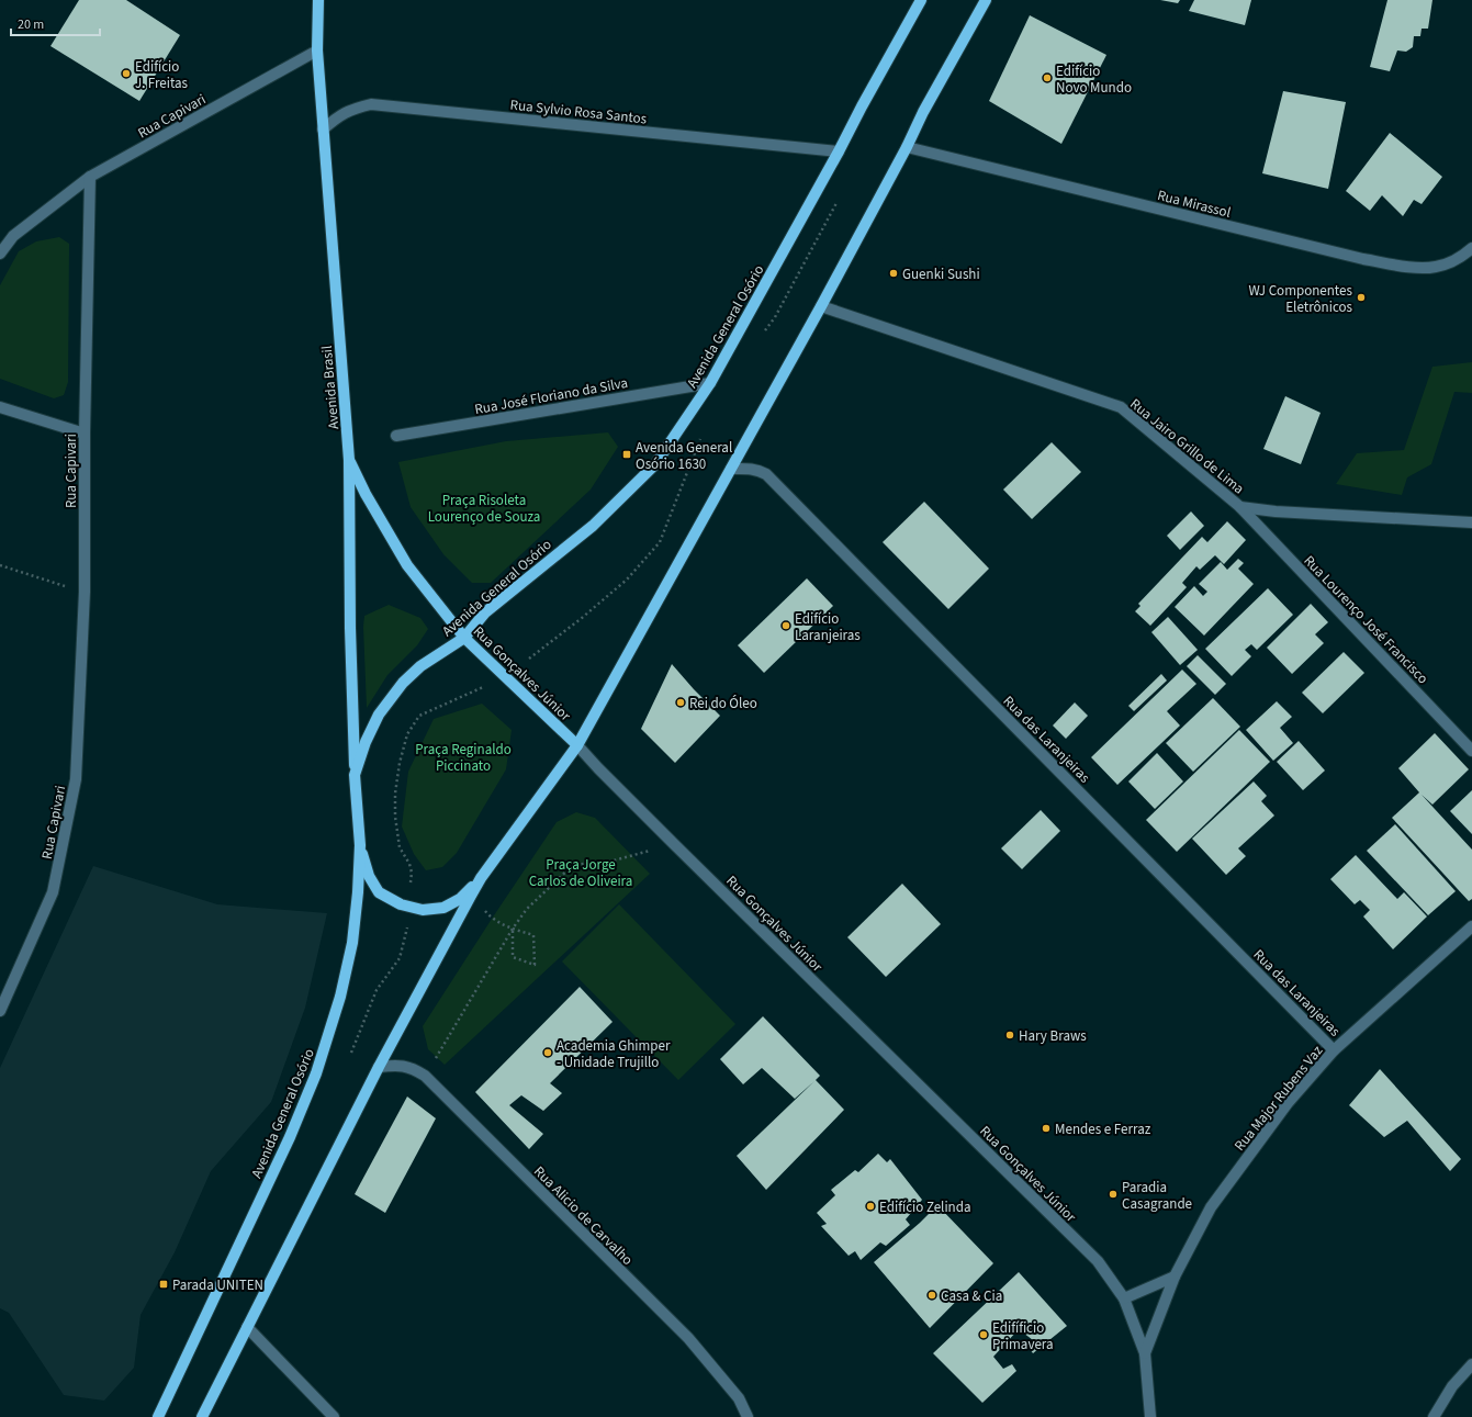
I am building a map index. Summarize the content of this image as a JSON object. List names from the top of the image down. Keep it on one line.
{"streets":{"main road":["Avenida General Osório","Avenida Brasil","Rua Gonçalves Júnior"],"street":["Rua Sylvio Rosa Santos","Rua Capivari","Rua Mirassol","Rua José Floriano da Silva","Rua Jairo Grillo de Lima","Rua Lourenço José Francisco","Rua das Laranjeiras","Rua Major Rubens Vaz","Rua Alicio de Carvalho"]},"crossings":[["Rua Sylvio Rosa Santos","Avenida General Osório"],["Rua Sylvio Rosa Santos","Avenida Brasil"],["Rua Capivari","Avenida Brasil"],["Avenida General Osório","Avenida Brasil"],["Avenida General Osório","Rua José Floriano da Silva"],["Avenida General Osório","Rua Gonçalves Júnior"],["Avenida Brasil","Rua Gonçalves Júnior"],["Rua Jairo Grillo de Lima","Rua Lourenço José Francisco"],["Rua Gonçalves Júnior","Rua Major Rubens Vaz"],["Rua das Laranjeiras","Rua Major Rubens Vaz"]],"parks":["Praça Risoleta Lourenço de Souza","Praça Reginaldo Piccinato","Praça Jorge Carlos de Oliveira"],"places":{"other":["Edifício J. Freitas","Edifício Novo Mundo","Guenki Sushi","WJ Componentes Eletrônicos","Edifício Laranjeiras","Rei do Óleo","Hary Braws","Academia Ghimper - Unidade Trujillo","Mendes e Ferraz","Paradia Casagrande","Edifício Zelinda","Casa & Cia","Edifíficio Primavera"],"transit":["Avenida General Osório 1630","Parada UNITEN"]},"scale_bar":"20 m"}
